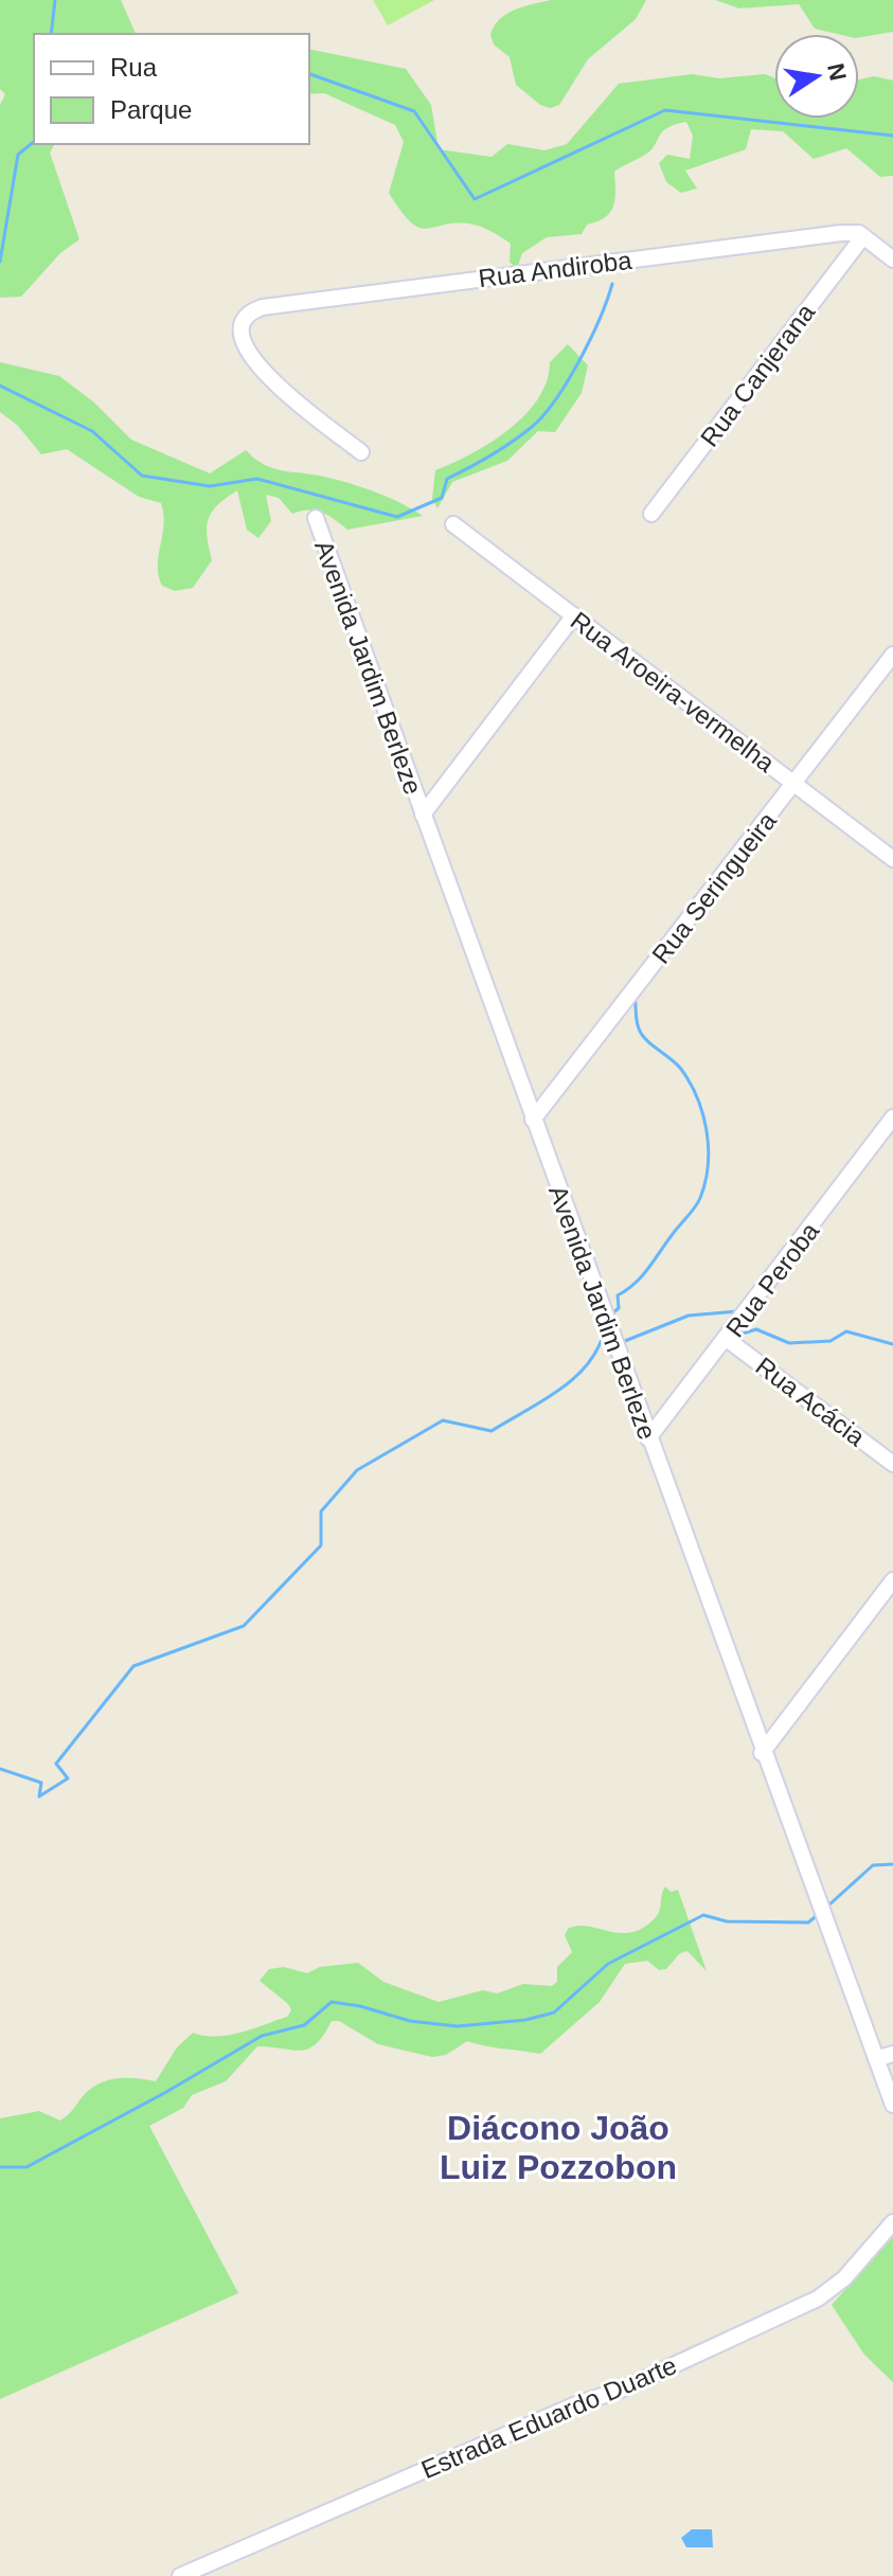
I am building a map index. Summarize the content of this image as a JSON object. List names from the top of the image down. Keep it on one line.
{"streets":{"street":["Rua Andiroba","Rua Canjerana","Avenida Jardim Berleze","Rua Aroeira-vermelha","Rua Seringueira","Rua Peroba","Rua Acácia","Estrada Eduardo Duarte"]},"crossings":[["Rua Andiroba","Rua Canjerana"],["Avenida Jardim Berleze","Rua Seringueira"],["Avenida Jardim Berleze","Rua Peroba"],["Rua Aroeira-vermelha","Rua Seringueira"],["Rua Peroba","Rua Acácia"]],"districts":["Diácono João Luiz Pozzobon"],"legend":["Rua","Parque"],"north":"right"}
